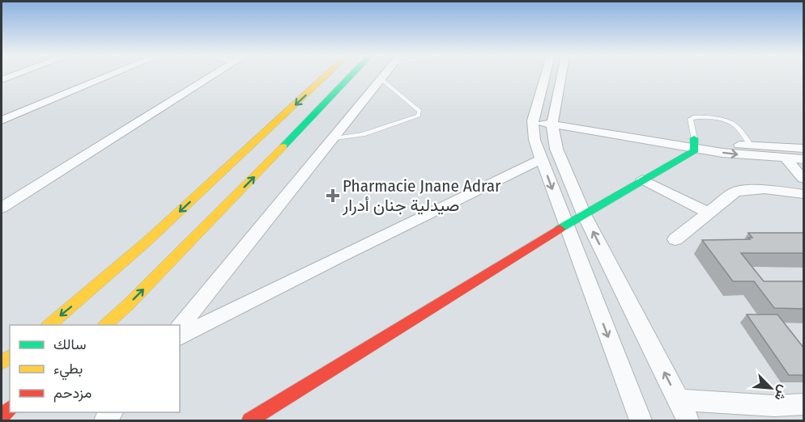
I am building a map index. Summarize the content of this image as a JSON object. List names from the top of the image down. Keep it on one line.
{"places":{"health":["Pharmacie Jnane Adrar صيدلية جنان أدرار"]},"legend":["سالك","بطيء","مزدحم"],"north":"bottom right"}
